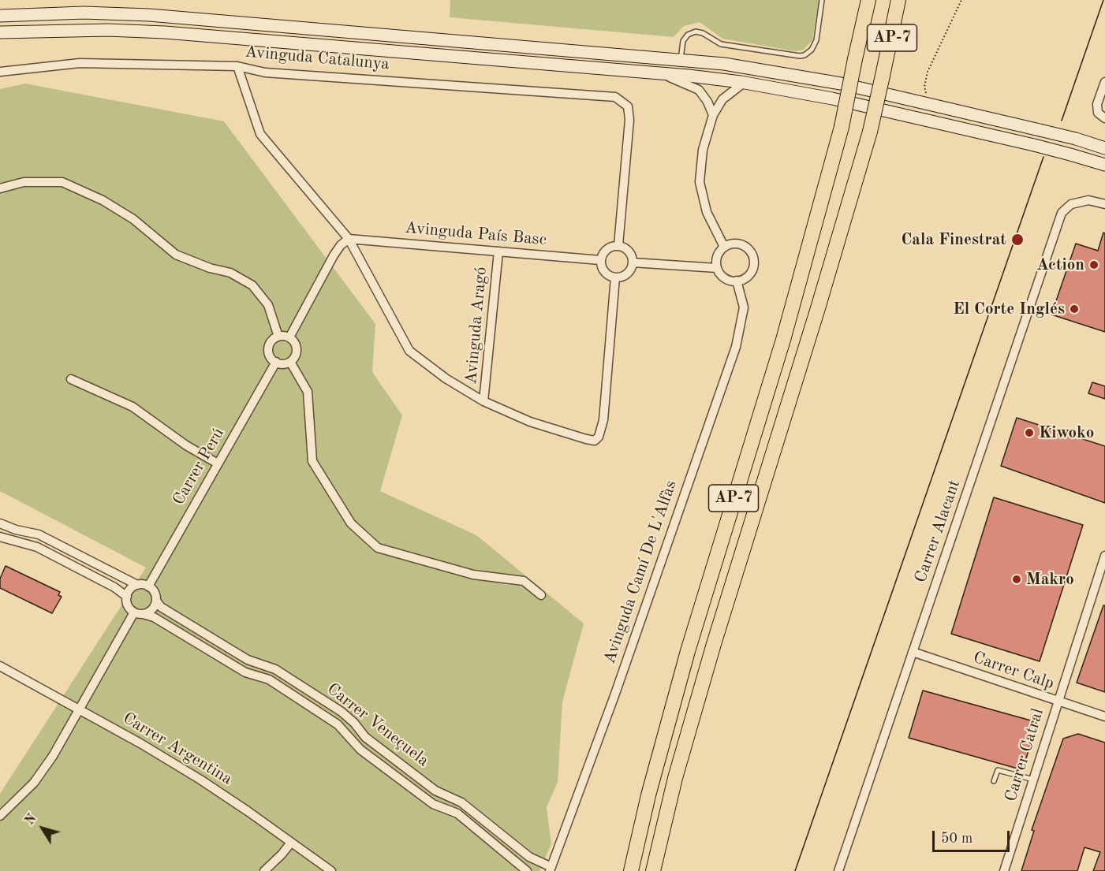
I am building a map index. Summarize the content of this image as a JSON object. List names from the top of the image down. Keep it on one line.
{"streets":{"highway":["AP-7"],"street":["Avinguda Catalunya","Avinguda País Basc","Avinguda Aragó","Carrer Perú","Carrer Alacant","Avinguda Camí De L'Alfàs","Carrer Calp","Carrer Veneçuela","Carrer Argentina","Carrer Catral"]},"crossings":[["Avinguda Catalunya","Avinguda País Basc"],["Avinguda País Basc","Avinguda Aragó"],["Carrer Perú","Carrer Veneçuela"],["Carrer Alacant","Carrer Calp"],["Avinguda Camí De L'Alfàs","Carrer Veneçuela"],["Carrer Calp","Carrer Catral"]],"places":["Cala Finestrat","Action","El Corte Inglés","Kiwoko","Makro"],"scale_bar":"50 m","north":"top left"}
